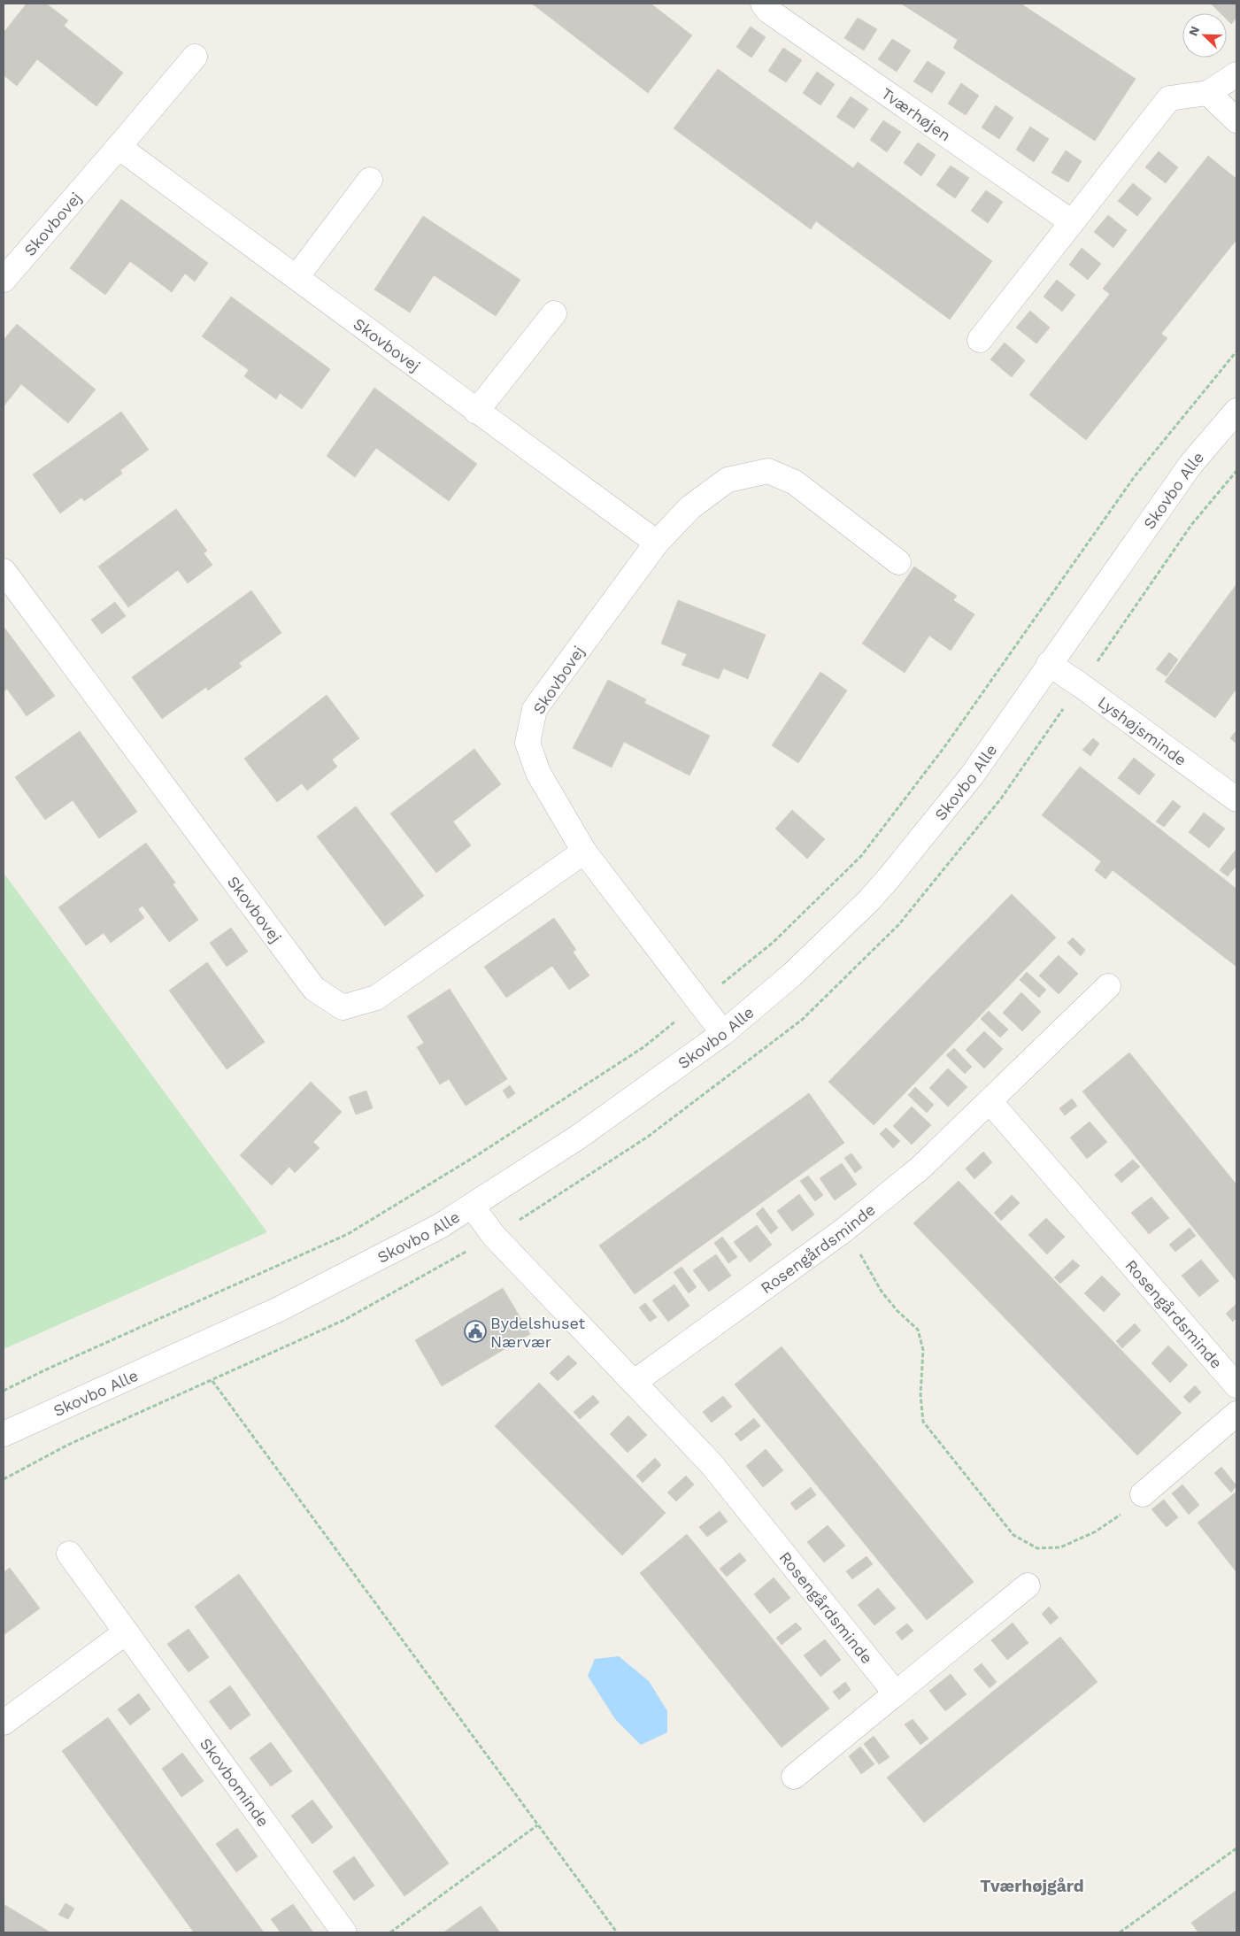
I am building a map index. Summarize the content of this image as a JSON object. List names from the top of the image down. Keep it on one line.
{"streets":{"street":["Tværhøjen","Skovbovej","Skovbo Alle","Lyshøjsminde","Rosengårdsminde","Skovbominde"]},"crossings":[["Skovbovej","Skovbo Alle"],["Skovbo Alle","Lyshøjsminde"],["Skovbo Alle","Rosengårdsminde"]],"districts":["Tværhøjgård"],"places":{"public building":["Bydelshuset Nærvær"]},"north":"top left"}
